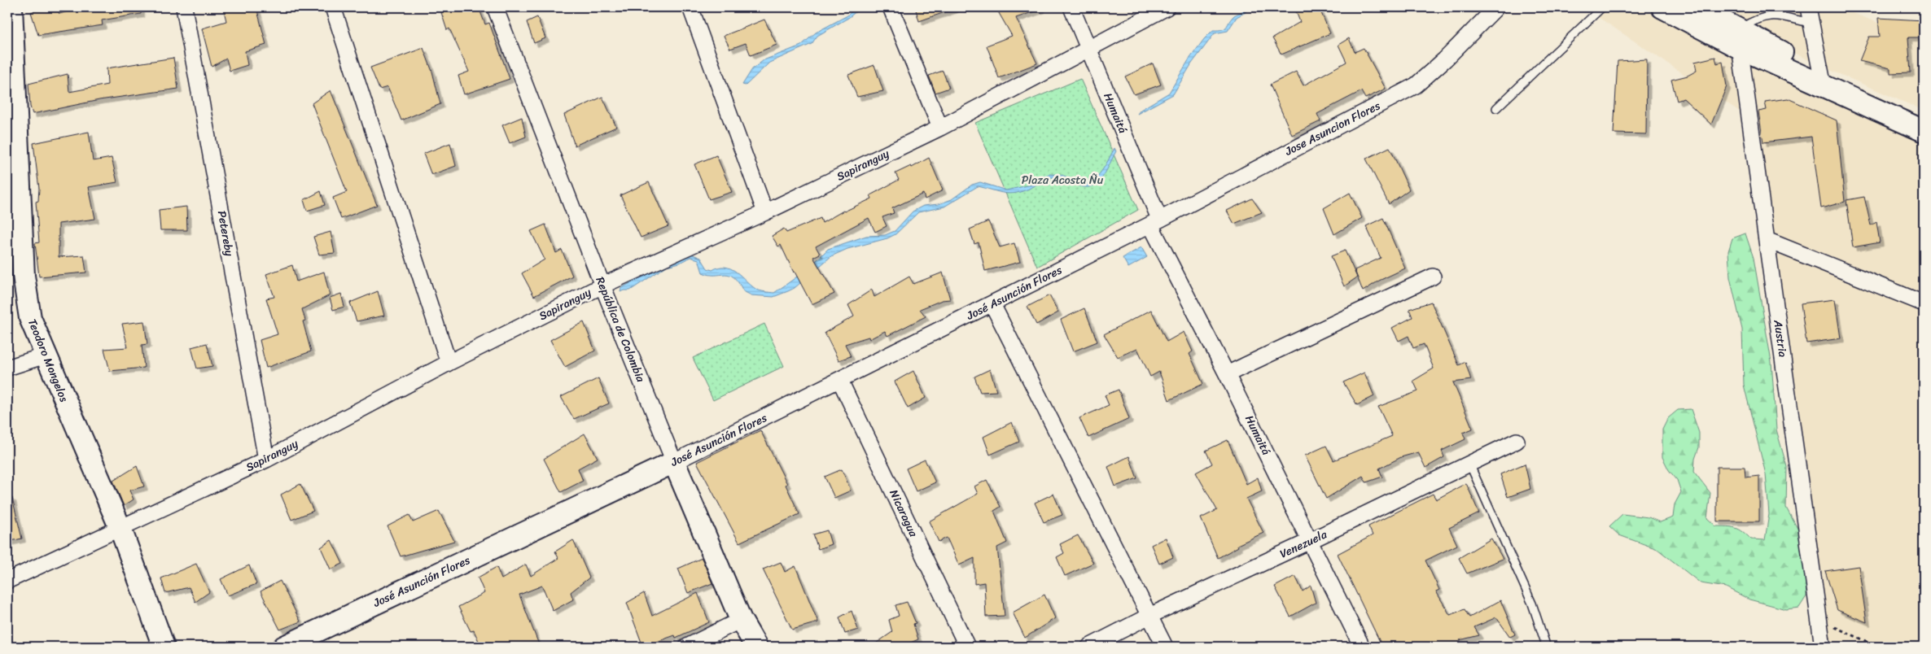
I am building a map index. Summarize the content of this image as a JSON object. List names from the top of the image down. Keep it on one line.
{"streets":{"street":["Humaitá","Jose Asuncion Flores","Sapiranguy","Petereby","José Asunción Flores","República de Colombia","Austria","Teodoro Mongelos","Nicaragua","Venezuela"]},"crossings":[["Humaitá","Jose Asuncion Flores"],["Humaitá","Sapiranguy"],["Humaitá","José Asunción Flores"],["Humaitá","Venezuela"],["Jose Asuncion Flores","José Asunción Flores"],["Sapiranguy","Petereby"],["Sapiranguy","República de Colombia"],["Sapiranguy","Teodoro Mongelos"],["José Asunción Flores","República de Colombia"],["José Asunción Flores","Nicaragua"]],"parks":["Plaza Acosta Ñu"]}
